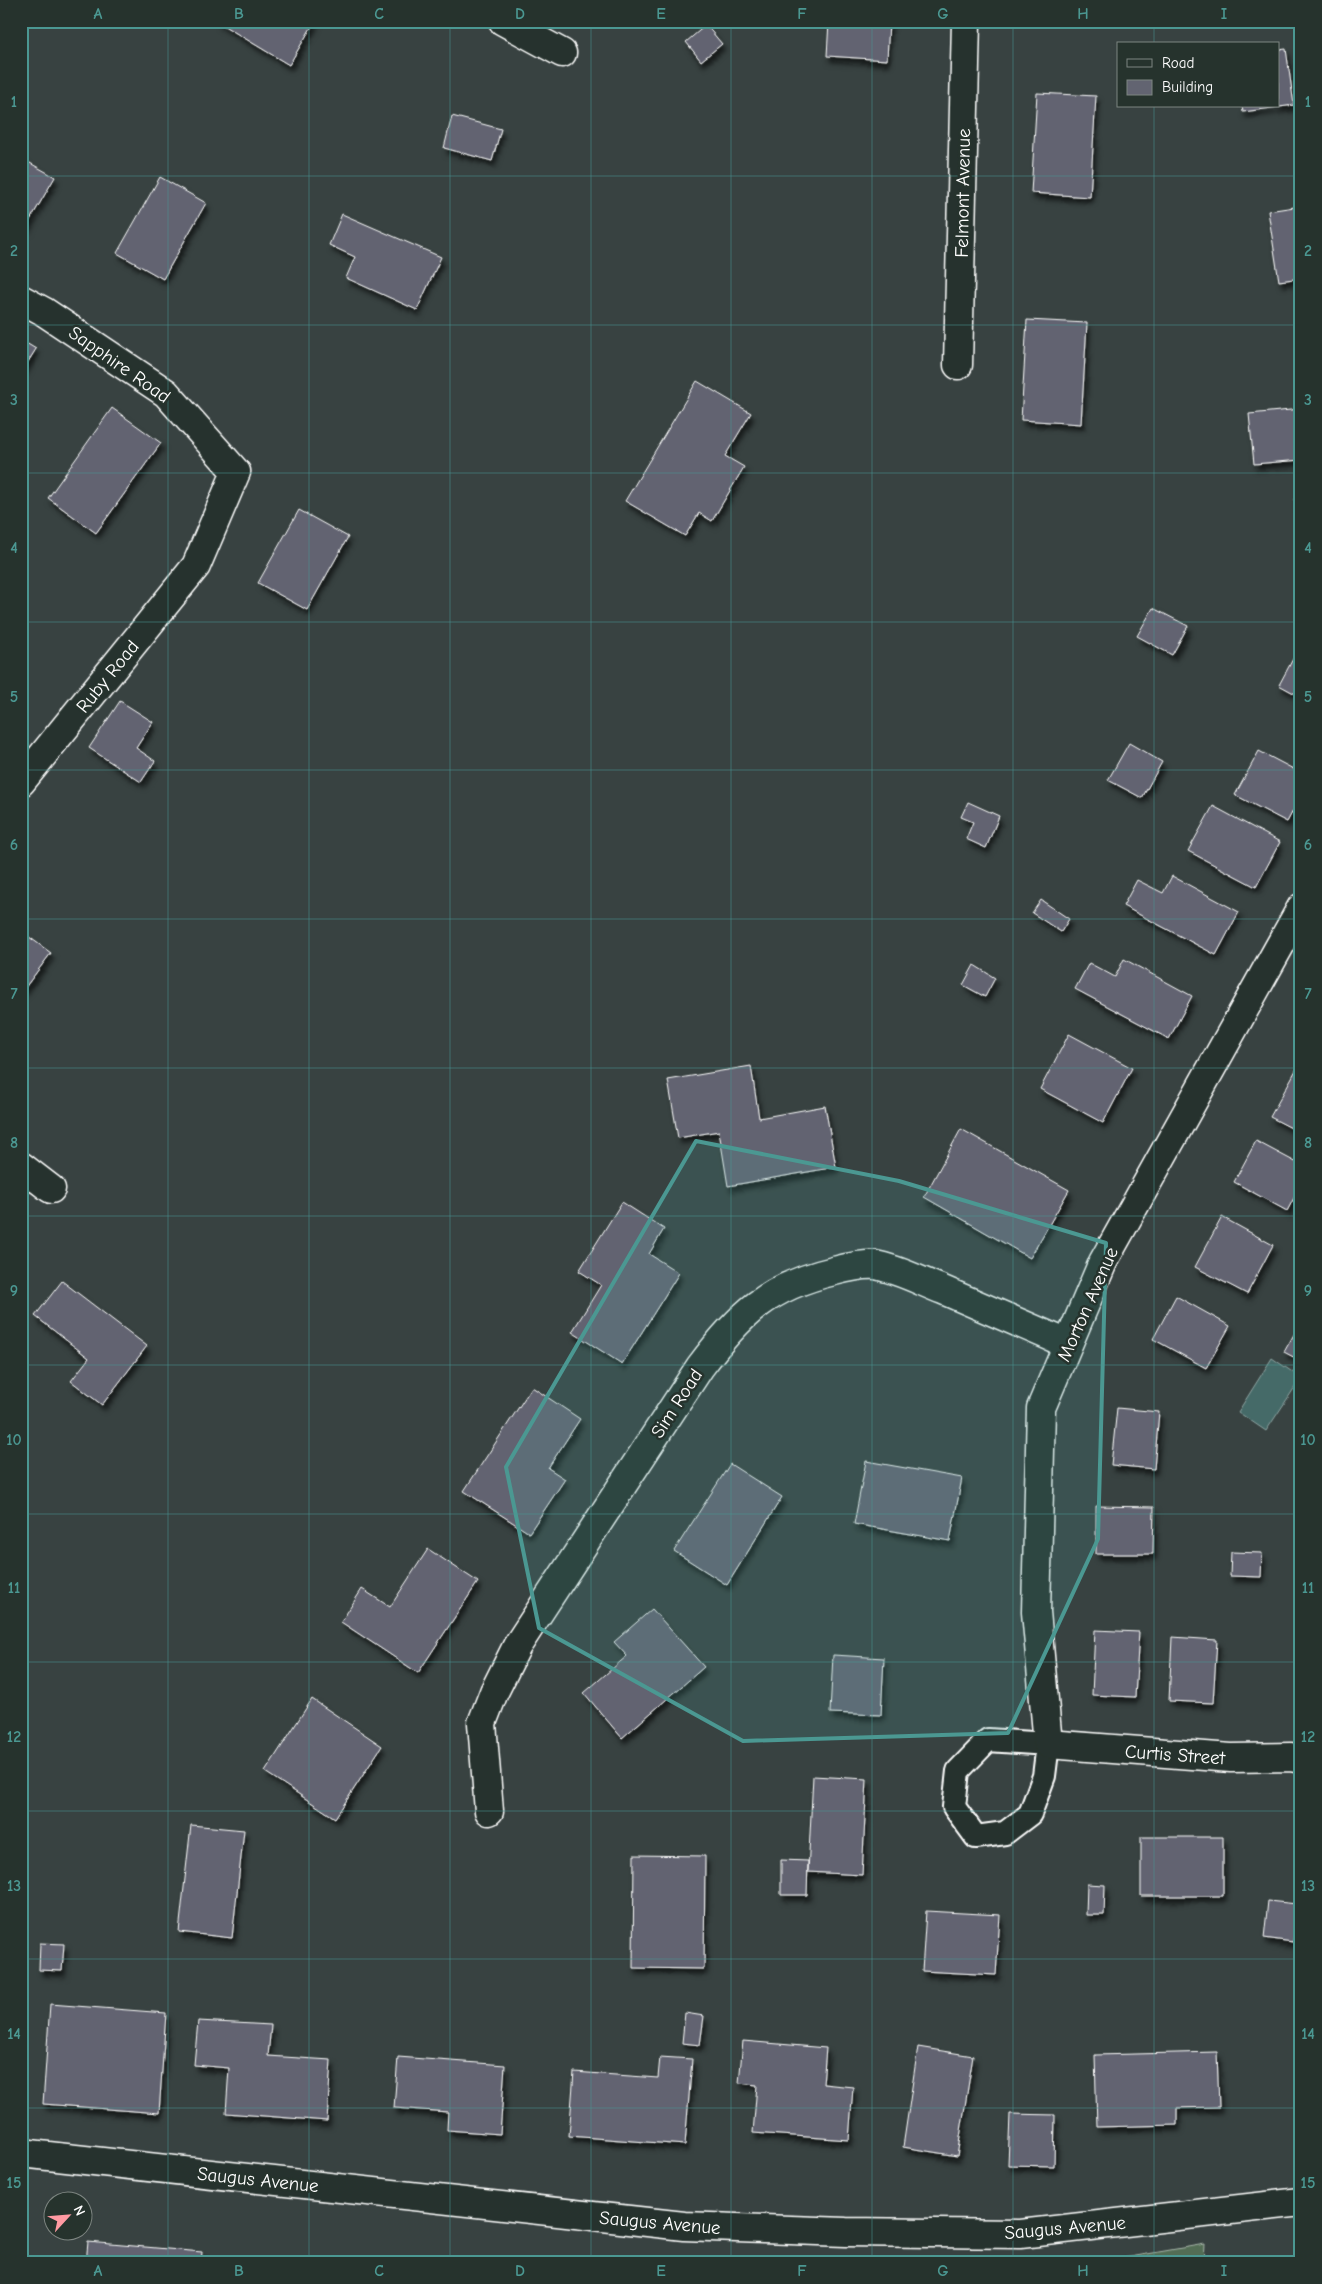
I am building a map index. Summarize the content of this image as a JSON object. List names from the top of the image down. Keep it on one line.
{"streets":{"street":["Felmont Avenue","Sapphire Road","Ruby Road","Morton Avenue","Sim Road","Curtis Street","Saugus Avenue"]},"crossings":[["Sapphire Road","Ruby Road"],["Morton Avenue","Sim Road"],["Morton Avenue","Curtis Street"]],"legend":["Road","Building"],"north":"top right","grid":{"columns":["A","B","C","D","E","F","G","H","I"],"rows":["1","2","3","4","5","6","7","8","9","10","11","12","13","14","15"]}}
